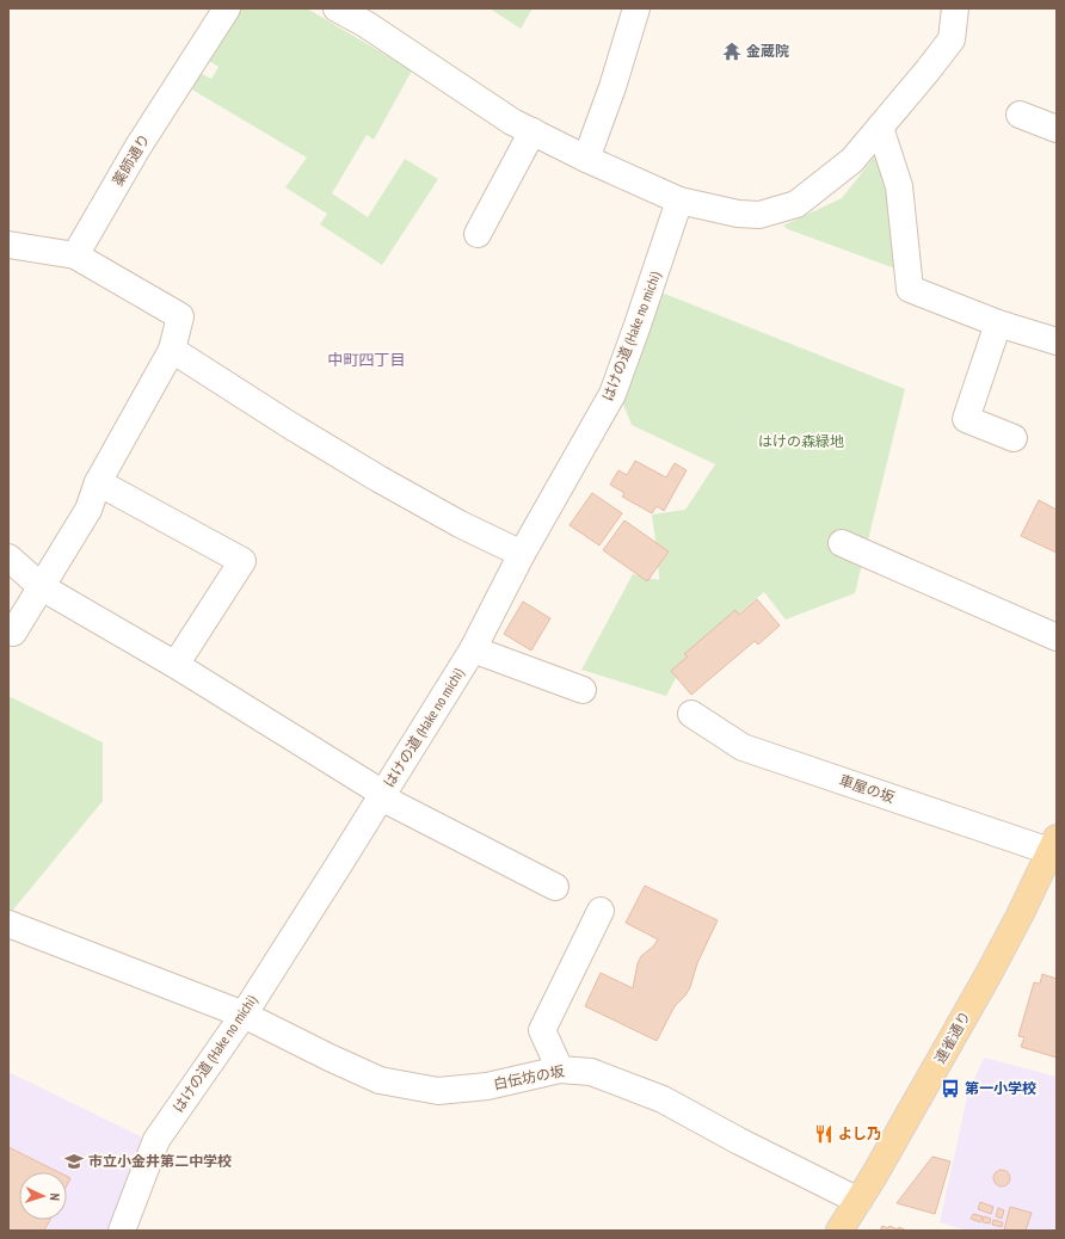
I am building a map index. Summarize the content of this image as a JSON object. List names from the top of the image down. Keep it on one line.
{"streets":{"main road":["連雀通り"],"street":["薬師通り","はけの道 (Hake no michi)","車屋の坂","白伝坊の坂"]},"crossings":[["はけの道 (Hake no michi)","白伝坊の坂"],["車屋の坂","連雀通り"],["連雀通り","白伝坊の坂"]],"districts":["中町四丁目"],"parks":["はけの森緑地"],"places":{"temple":["金蔵院"],"bus stop":["第一小学校"],"restaurant":["よし乃"],"school or university":["市立小金井第二中学校"]},"north":"right"}
